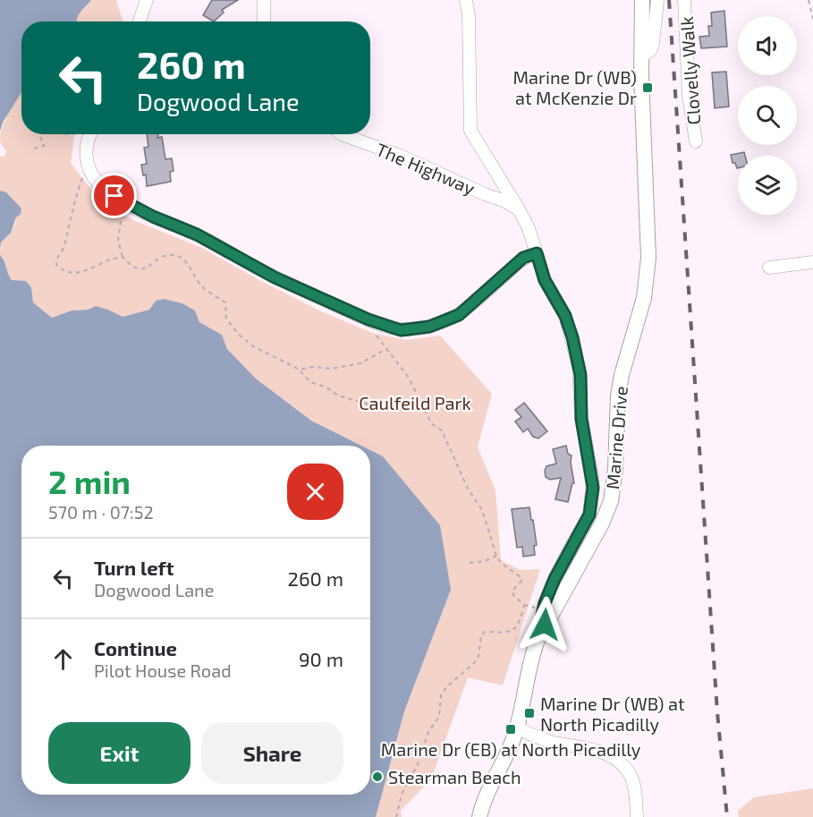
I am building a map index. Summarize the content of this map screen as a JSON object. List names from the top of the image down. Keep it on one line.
{"streets":{"main road":["Marine Drive"],"street":["Clovelly Walk","The Highway"]},"parks":["Caulfeild Park"],"places":{"transit":["Marine Dr (WB) at McKenzie Dr","Marine Dr (WB) at North Picadilly","Marine Dr (EB) at North Picadilly"],"other":["Stearman Beach"]},"page":{"turn":["260 m","Dogwood Lane"],"heading":["2 min","570 m · 07:52"],"list":[{"name":"Turn left","note":"Dogwood Lane","value":"260 m"},{"name":"Continue","note":"Pilot House Road","value":"90 m"}],"buttons":["Exit","Share"]}}
